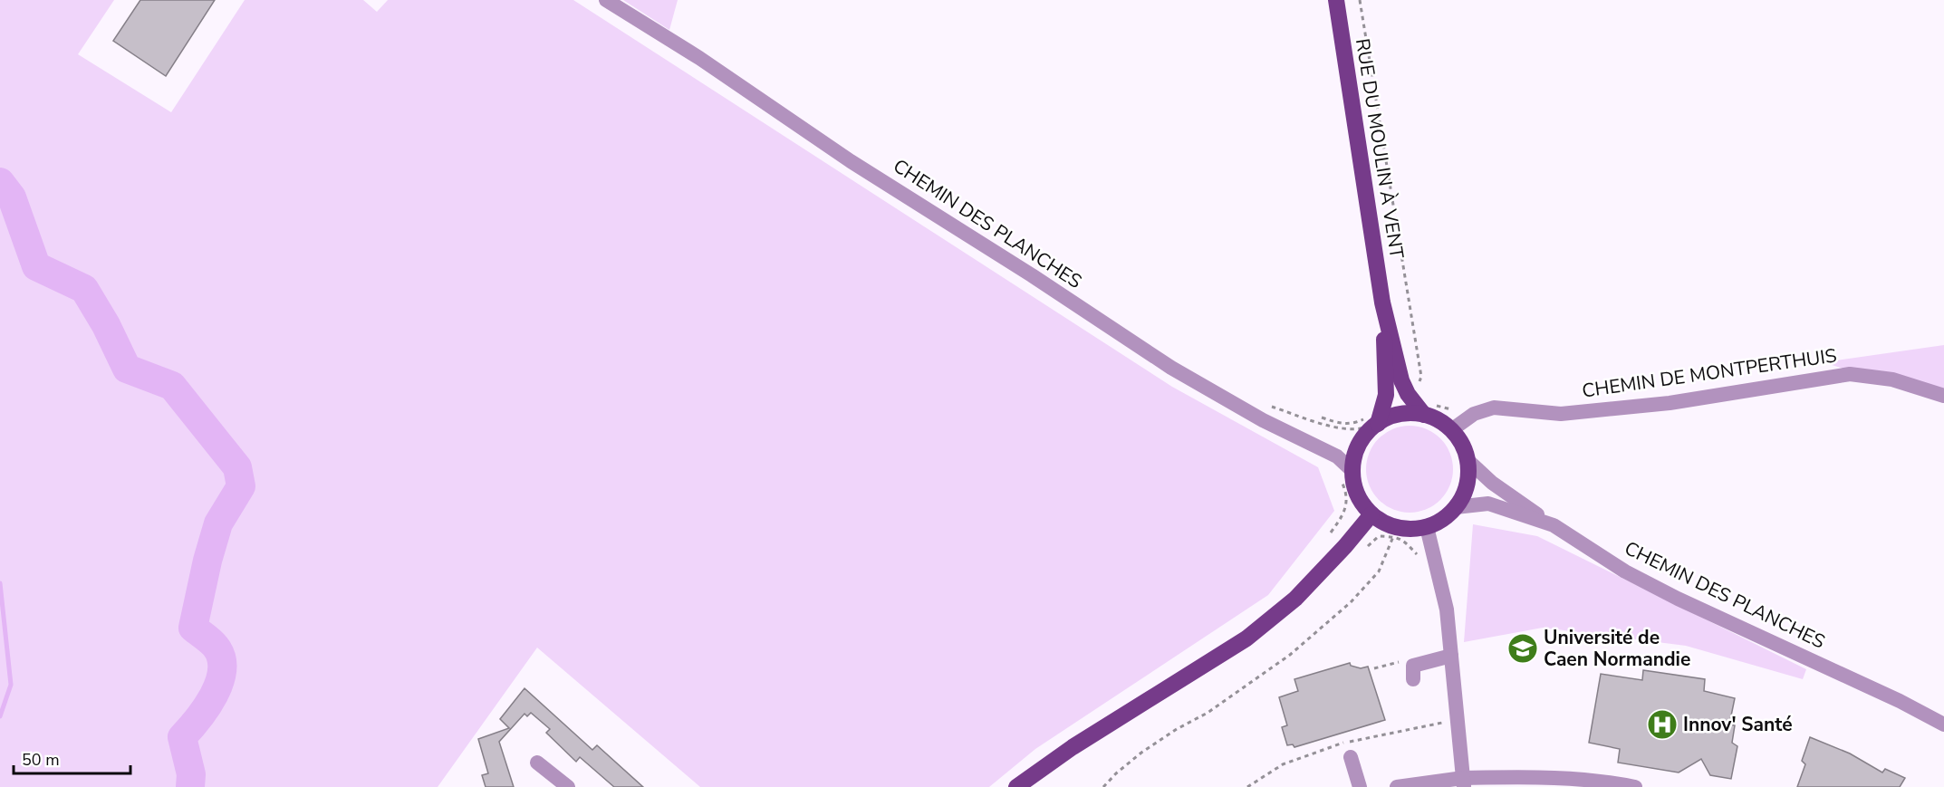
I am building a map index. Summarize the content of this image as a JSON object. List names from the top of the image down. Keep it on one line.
{"streets":{"main road":["RUE DU MOULIN À VENT"],"street":["CHEMIN DES PLANCHES","CHEMIN DE MONTPERTHUIS"]},"crossings":[["CHEMIN DES PLANCHES","CHEMIN DE MONTPERTHUIS"]],"places":{"school or university":["Université de Caen Normandie"],"hospital":["Innov' Santé"]},"scale_bar":"50 m"}
